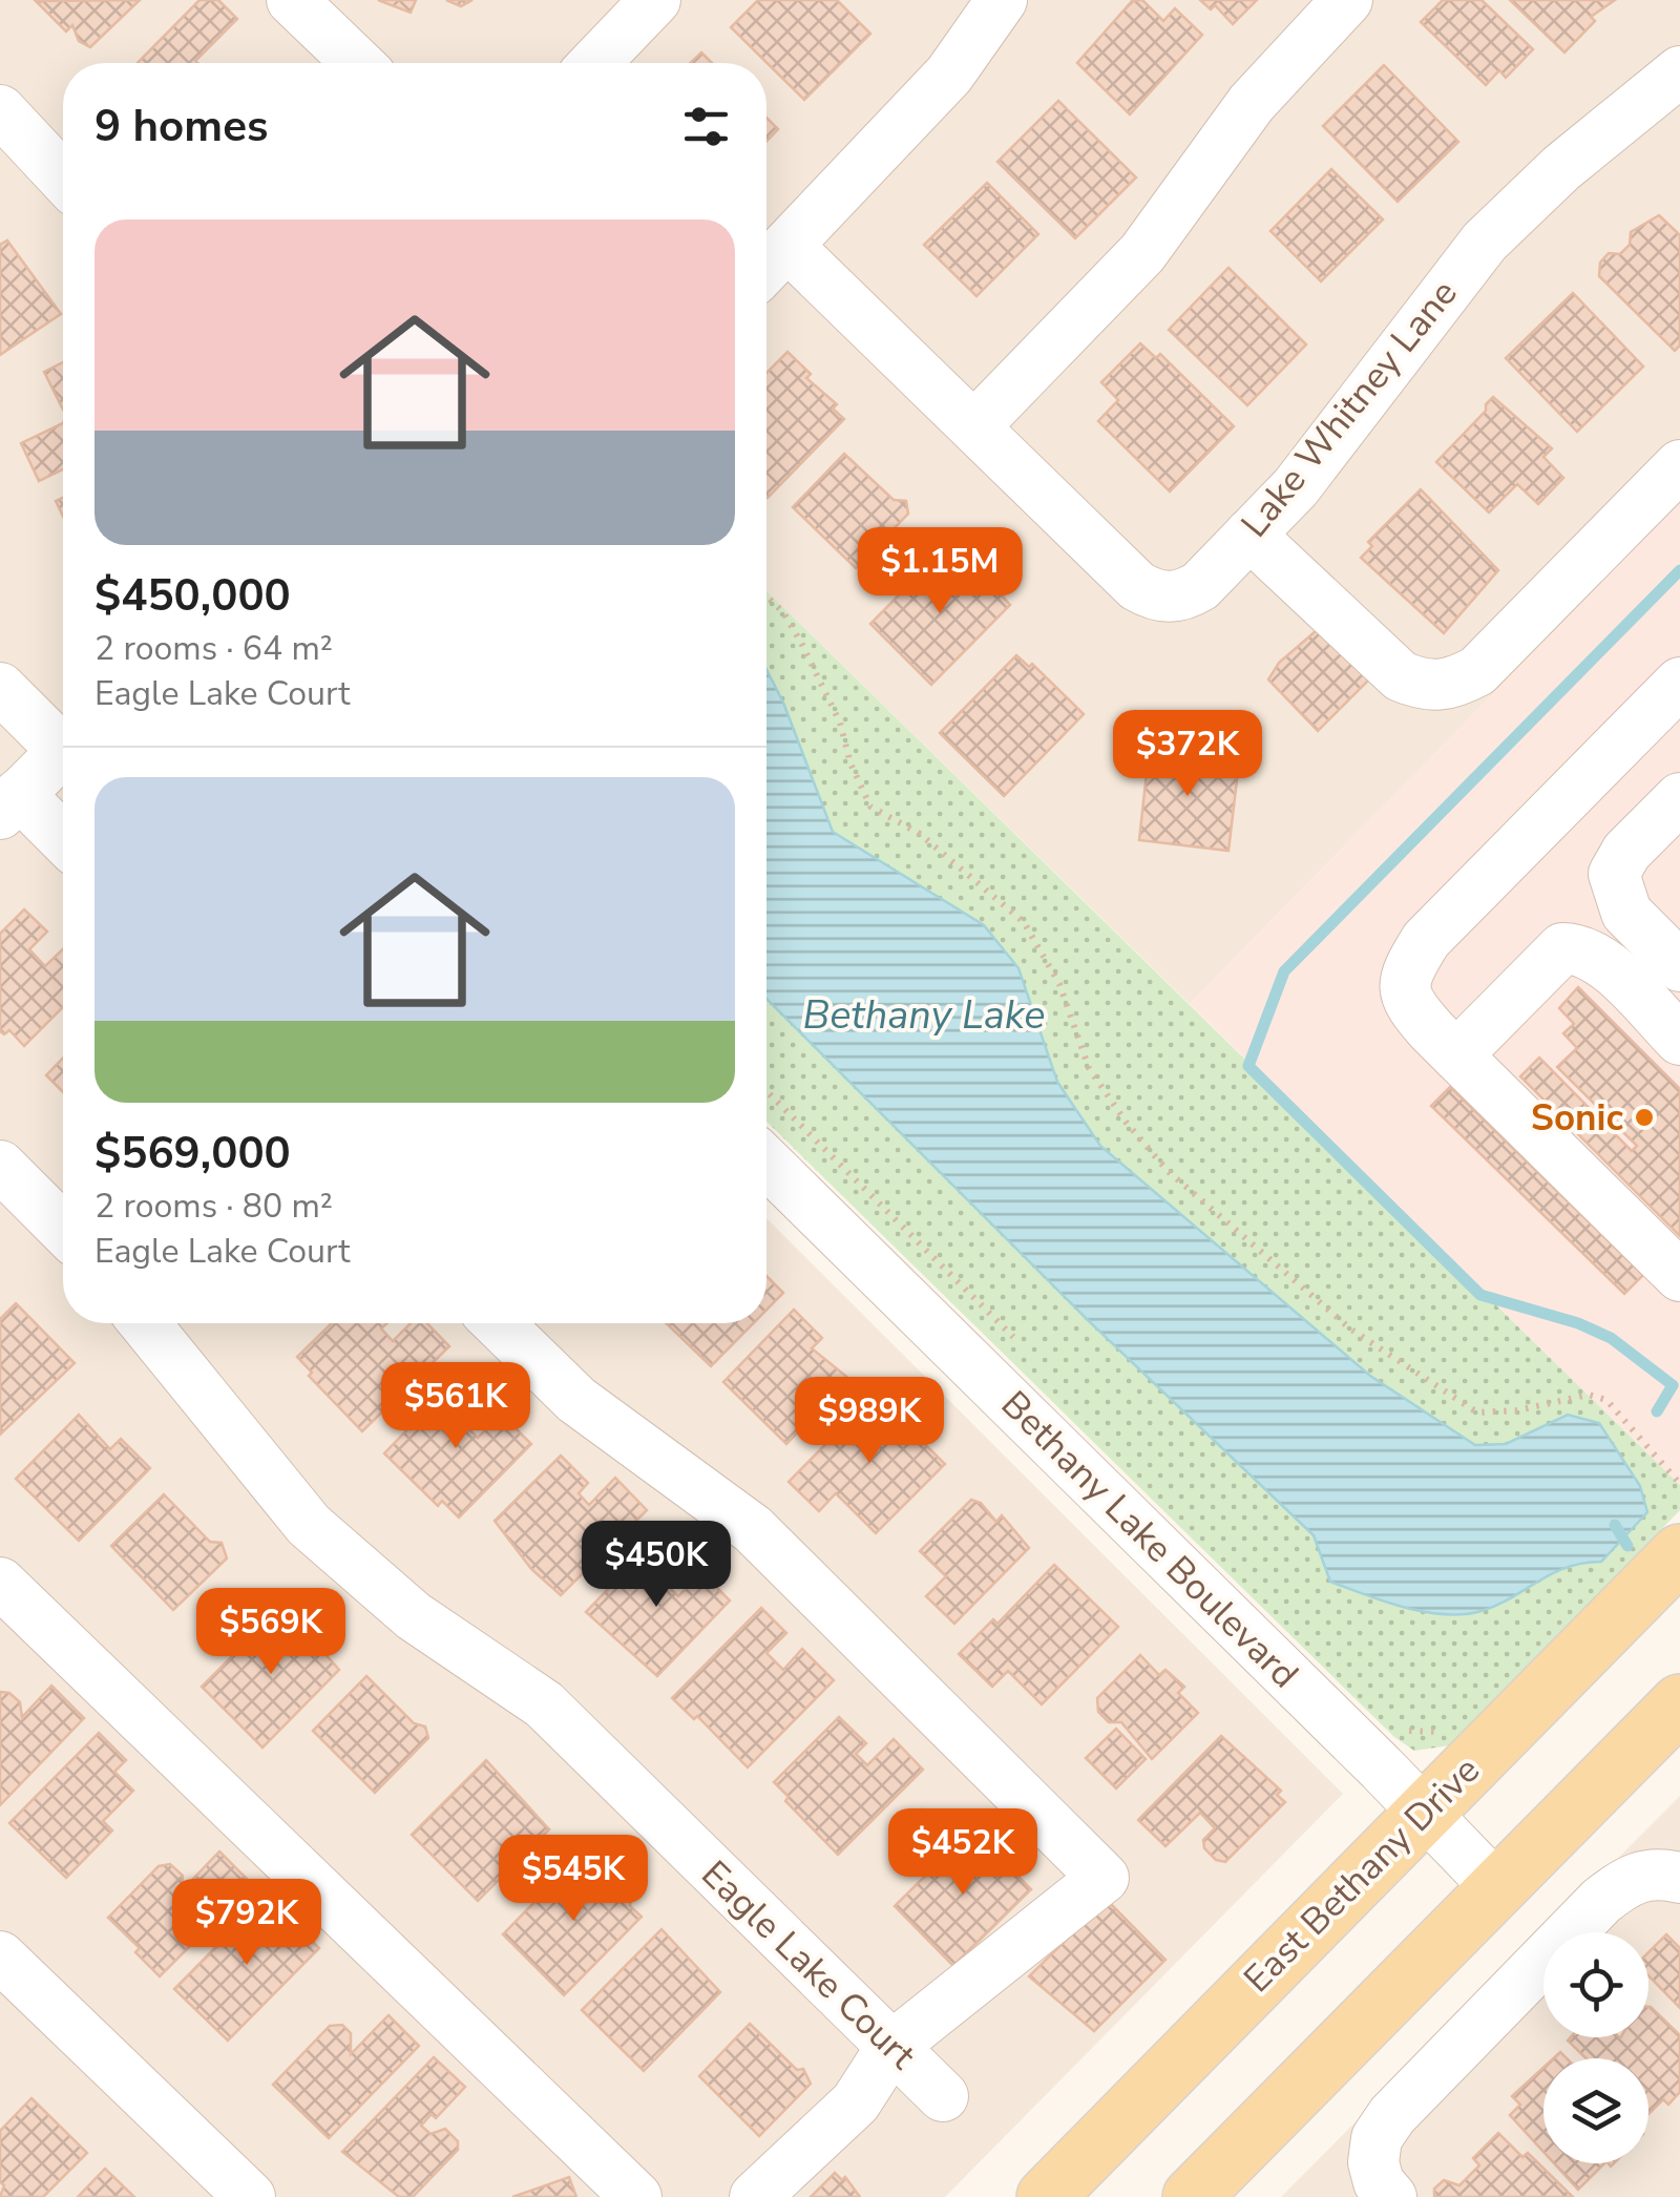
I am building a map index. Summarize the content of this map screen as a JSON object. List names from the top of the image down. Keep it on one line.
{"streets":{"main road":["East Bethany Drive"],"street":["Lake Whitney Lane","Bethany Lake Boulevard","Eagle Lake Court"]},"crossings":[["Bethany Lake Boulevard","East Bethany Drive"]],"water":["Bethany Lake"],"places":["Sonic"],"page":{"heading":"9 homes","list":[{"name":"$450,000","note":"2 rooms · 64 m² · Eagle Lake Court"},{"name":"$569,000","note":"2 rooms · 80 m² · Eagle Lake Court"}],"price":["$1.15M","$372K","$561K","$989K","$450K","$569K","$452K","$545K","$792K"]}}
